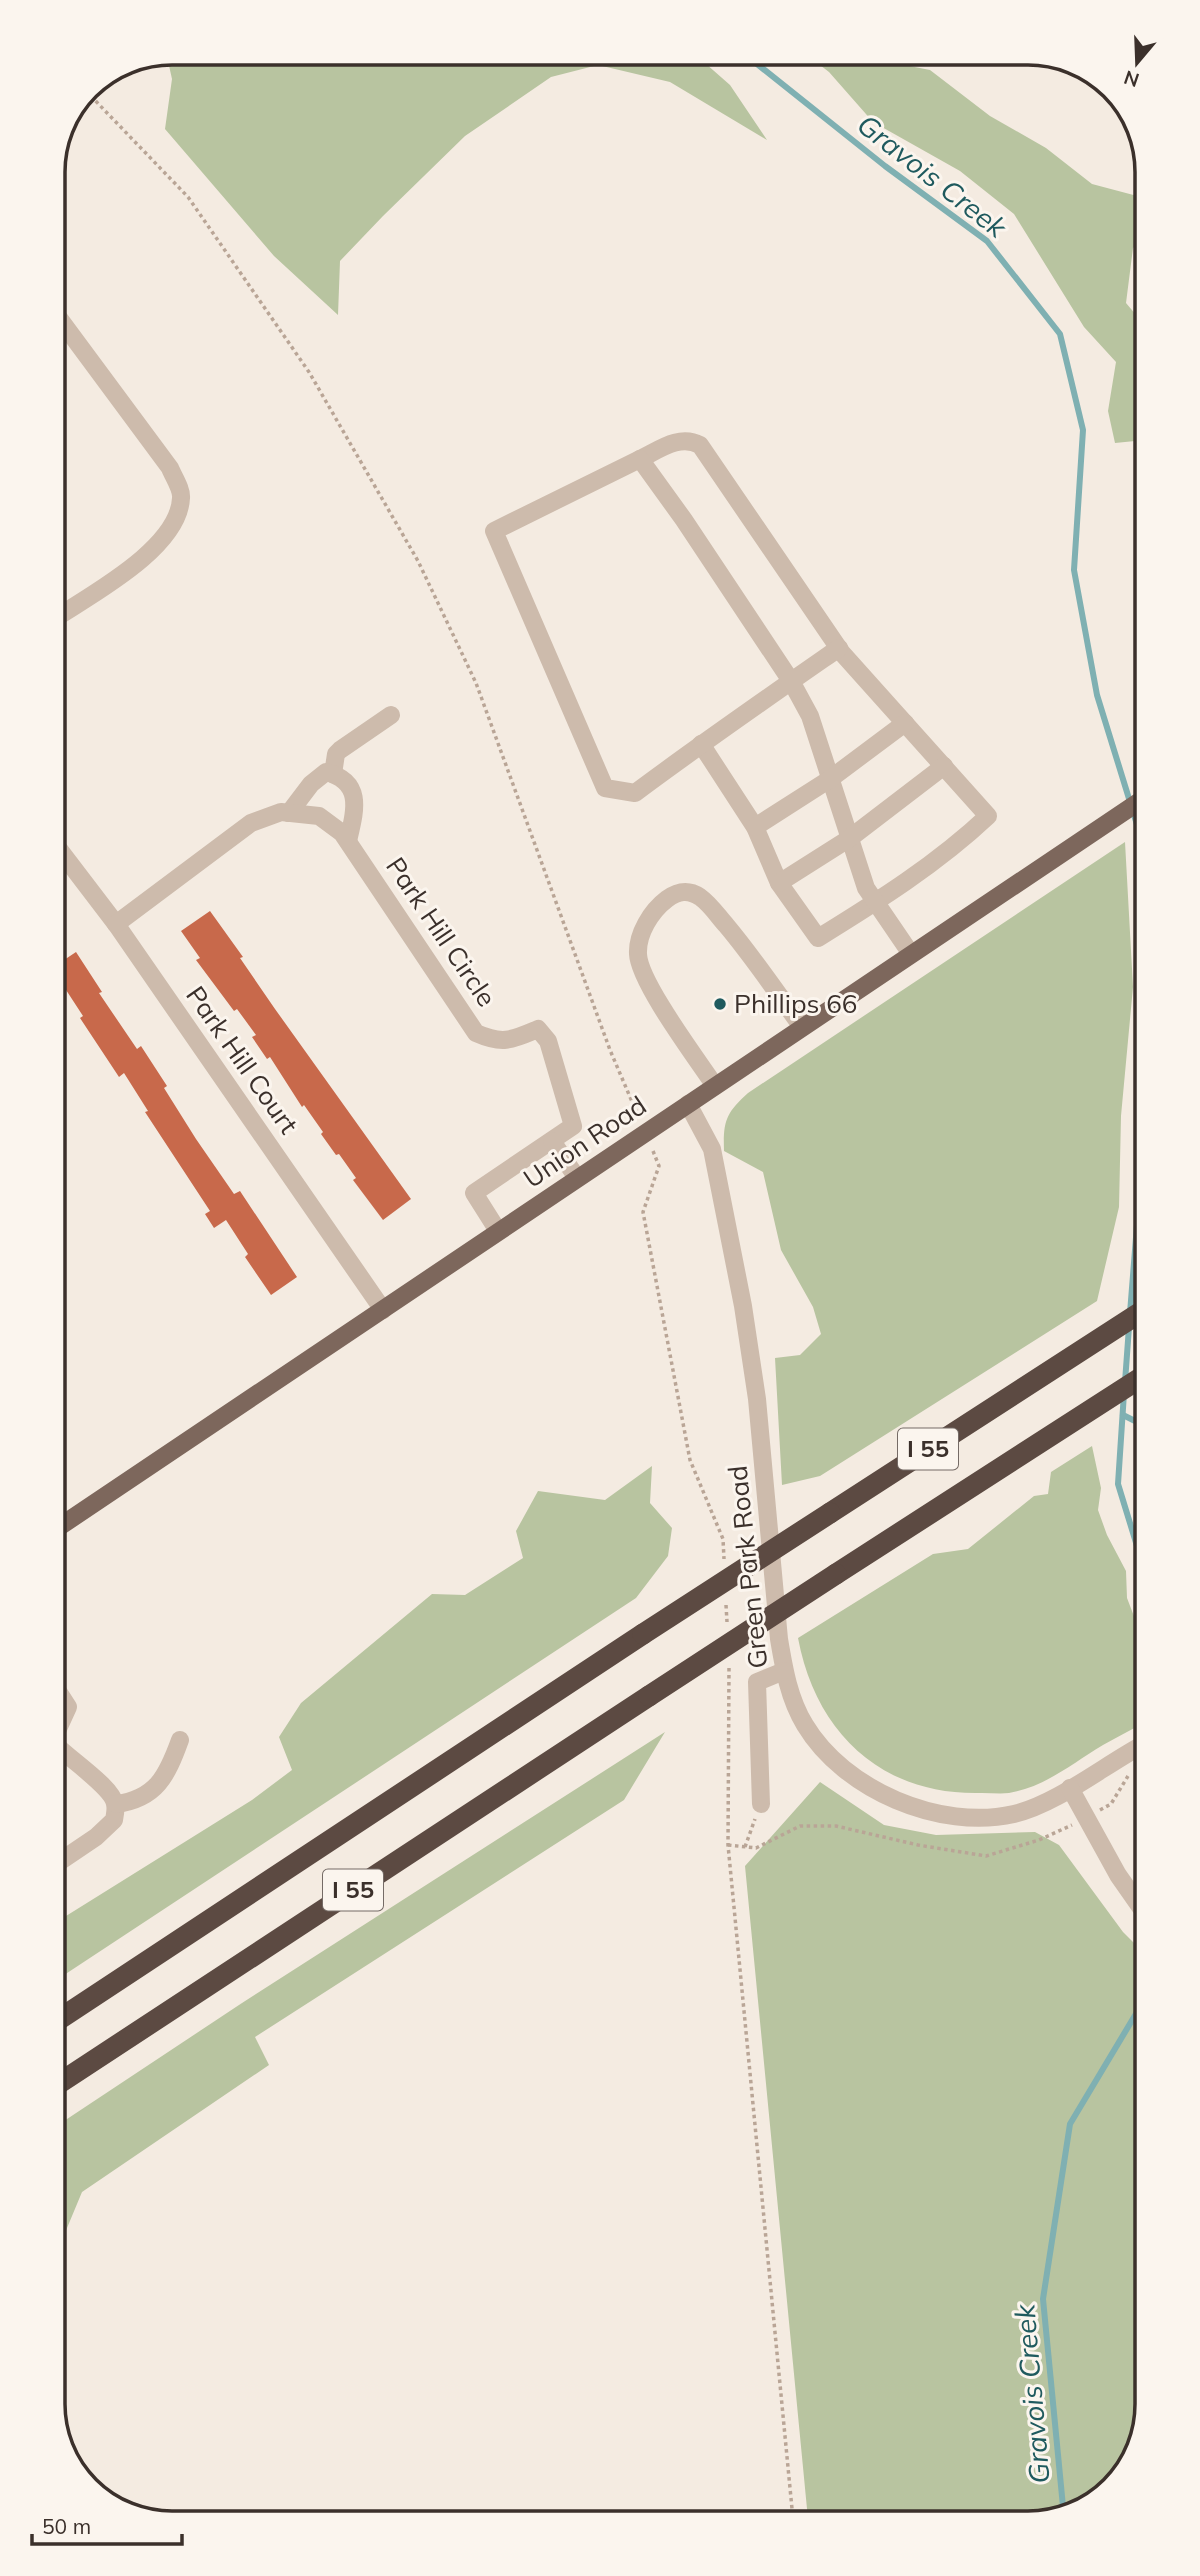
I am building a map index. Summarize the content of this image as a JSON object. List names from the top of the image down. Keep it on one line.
{"streets":{"highway":["I 55"],"main road":["Union Road"],"street":["Park Hill Circle","Park Hill Court","Green Park Road"]},"crossings":[["Park Hill Circle","Park Hill Court"],["Park Hill Court","Union Road"],["Union Road","Green Park Road"]],"water":["Gravois Creek"],"places":["Phillips 66"],"scale_bar":"50 m","north":"bottom"}
